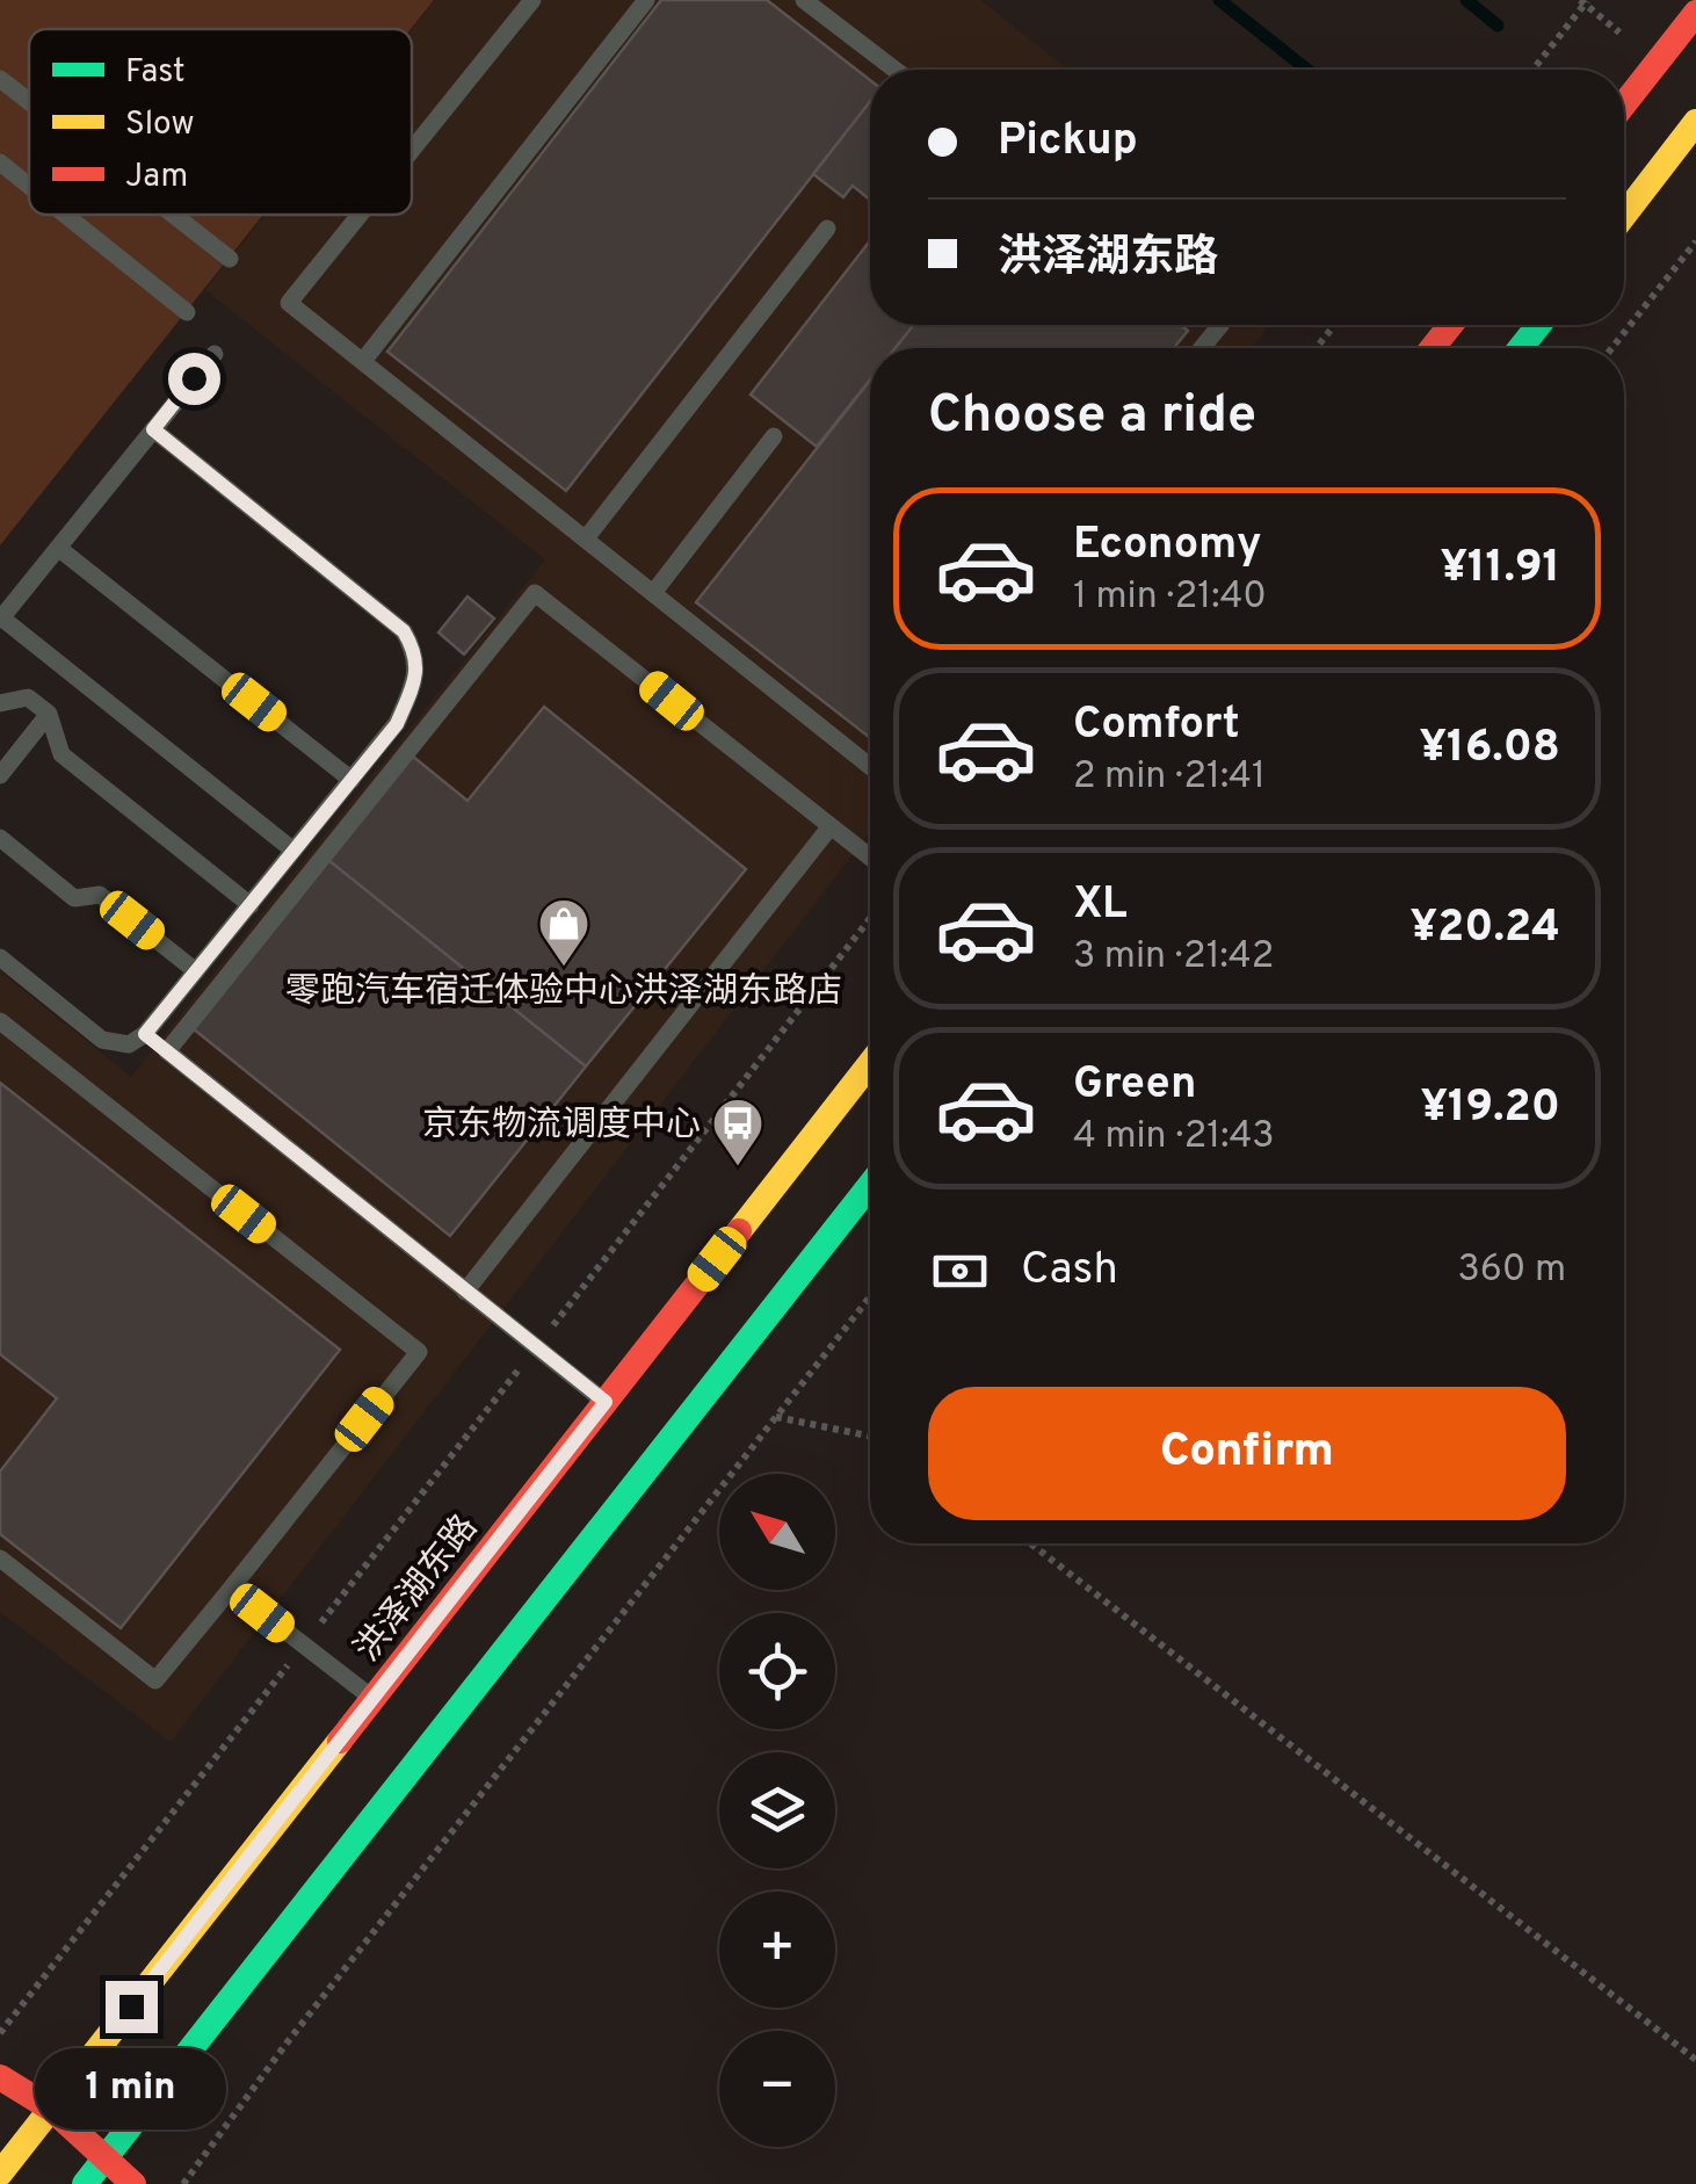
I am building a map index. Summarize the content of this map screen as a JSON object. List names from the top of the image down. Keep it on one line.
{"streets":{"main road":["洪泽湖东路"]},"places":{"shop":["零跑汽车宿迁体验中心洪泽湖东路店"],"bus stop":["京东物流调度中心"]},"legend":["Fast","Slow","Jam"],"north":"top left","page":{"banner":["Pickup","洪泽湖东路"],"heading":"Choose a ride","list":[{"name":"Economy","note":"1 min · 21:40","value":"¥11.91"},{"name":"Comfort","note":"2 min · 21:41","value":"¥16.08"},{"name":"XL","note":"3 min · 21:42","value":"¥20.24"},{"name":"Green","note":"4 min · 21:43","value":"¥19.20"}],"pay":["Cash","360 m"],"buttons":"Confirm","map_buttons":["+","−"],"bubble":"1 min"}}
